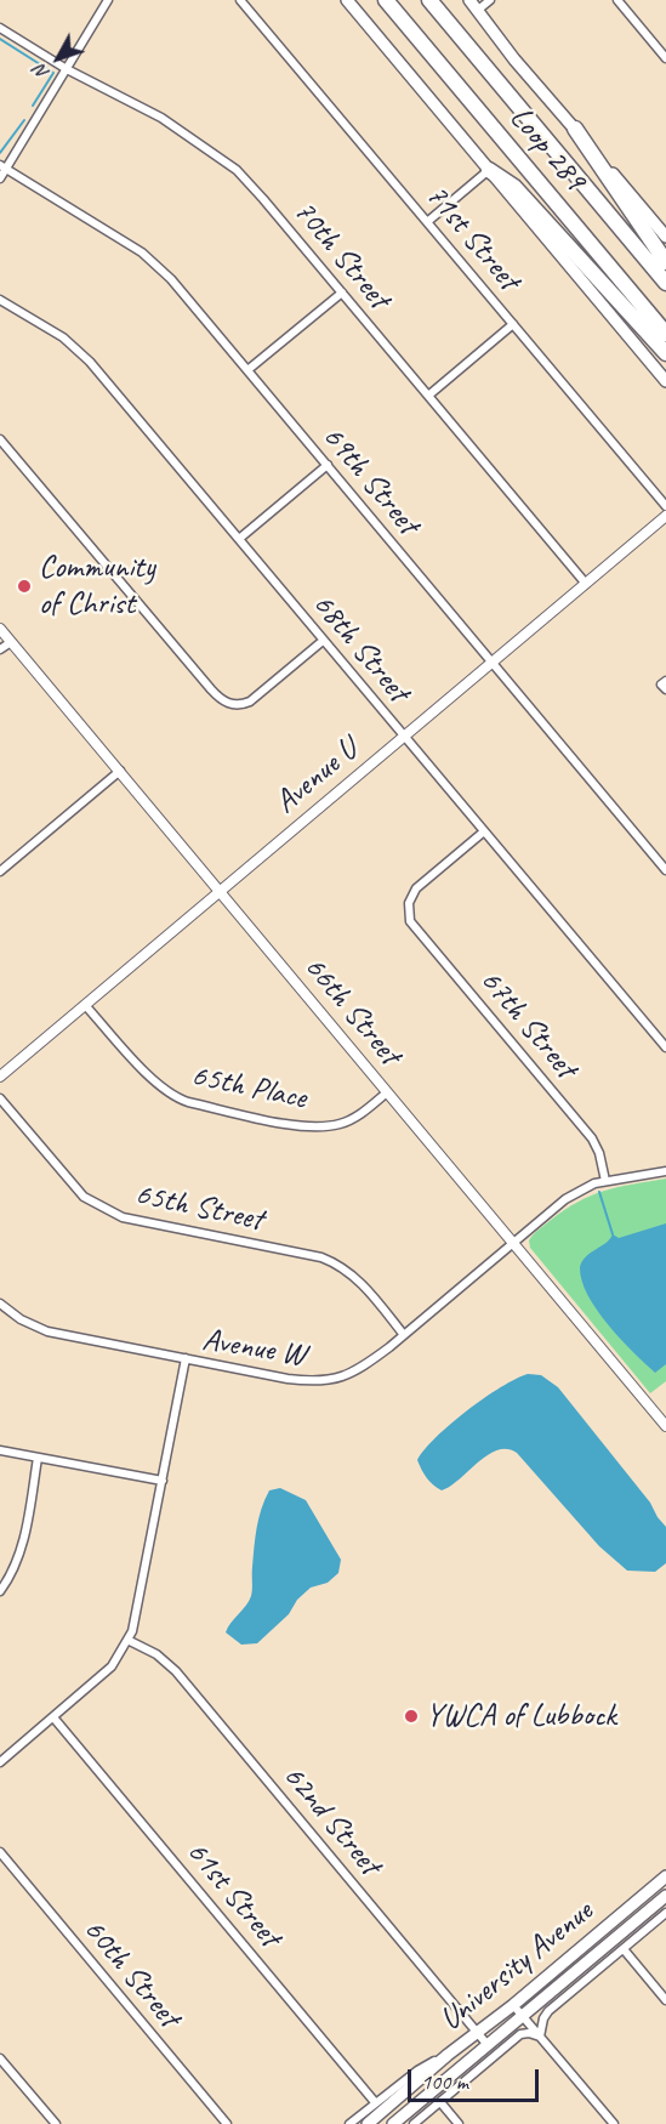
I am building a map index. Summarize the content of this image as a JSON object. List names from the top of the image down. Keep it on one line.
{"streets":{"highway":["Loop 289"],"main road":["University Avenue"],"street":["71st Street","70th Street","69th Street","68th Street","Avenue U","66th Street","67th Street","65th Place","65th Street","Avenue W","62nd Street","61st Street","60th Street"]},"crossings":[["70th Street","Avenue U"],["69th Street","Avenue U"],["68th Street","Avenue U"],["68th Street","67th Street"],["Avenue U","66th Street"],["Avenue U","65th Place"],["66th Street","65th Place"],["66th Street","Avenue W"],["67th Street","Avenue W"],["65th Street","Avenue W"],["Avenue W","62nd Street"],["Avenue W","61st Street"],["62nd Street","University Avenue"]],"places":["Community of Christ","YWCA of Lubbock"],"scale_bar":"100 m","north":"bottom left"}
